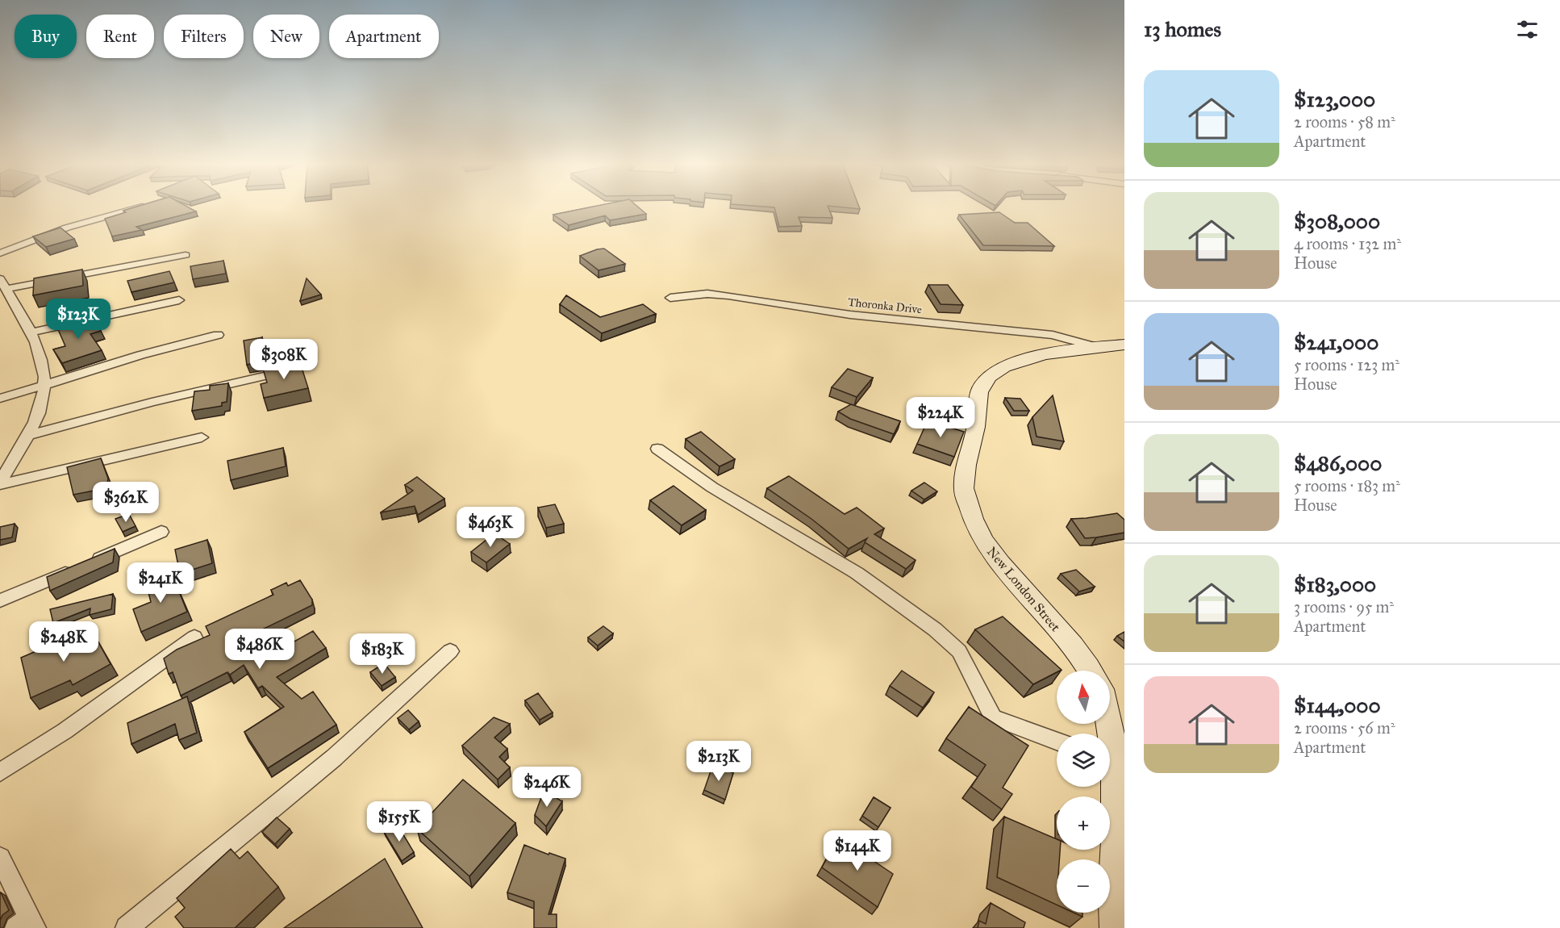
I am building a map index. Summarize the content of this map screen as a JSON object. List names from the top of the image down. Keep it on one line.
{"streets":{"street":["Thoronka Drive","New London Street"]},"crossings":[["Thoronka Drive","New London Street"]],"north":"top","page":{"heading":"13 homes","chip":["Buy","Rent","Filters","New","Apartment"],"list":[{"name":"$123,000","note":"2 rooms · 58 m² · Apartment"},{"name":"$308,000","note":"4 rooms · 132 m² · House"},{"name":"$241,000","note":"5 rooms · 123 m² · House"},{"name":"$486,000","note":"5 rooms · 183 m² · House"},{"name":"$183,000","note":"3 rooms · 95 m² · Apartment"},{"name":"$144,000","note":"2 rooms · 56 m² · Apartment"}],"price":["$123K","$308K","$224K","$362K","$463K","$241K","$248K","$486K","$183K","$213K","$246K","$155K","$144K"],"map_buttons":["+","−"]}}
